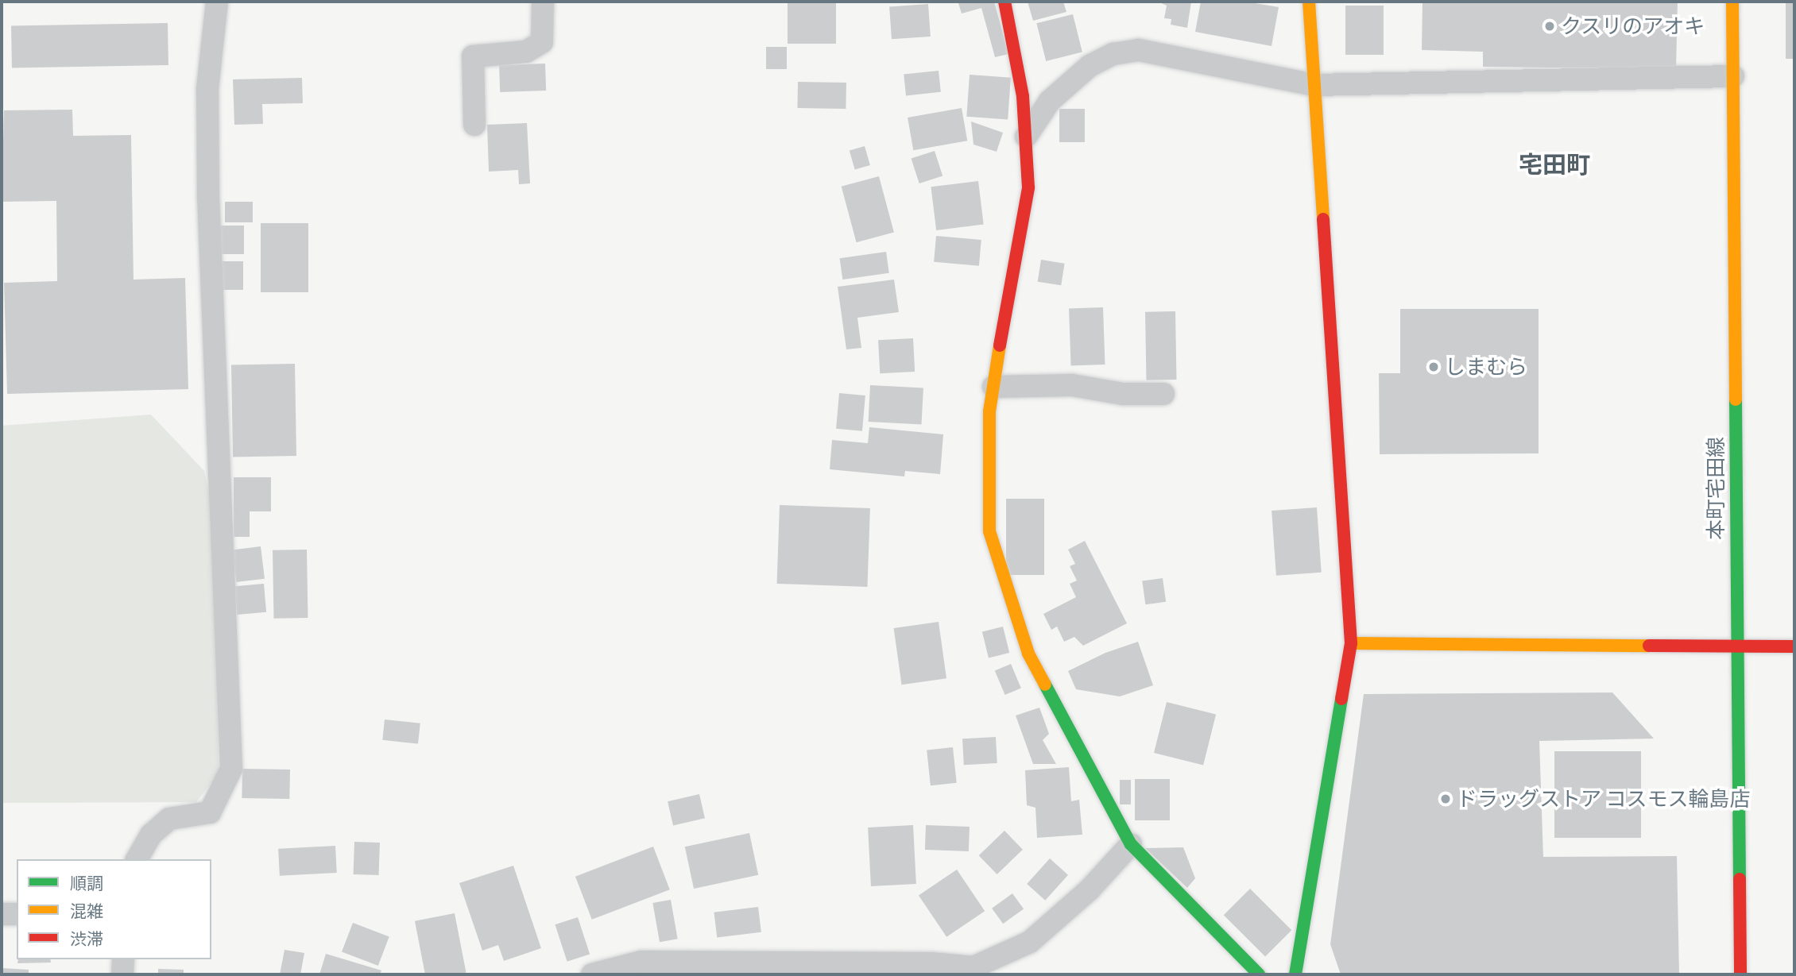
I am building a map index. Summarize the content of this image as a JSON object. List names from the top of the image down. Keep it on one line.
{"streets":{"street":["本町宅田線"]},"districts":["宅田町"],"places":["クスリのアオキ","しまむら","ドラッグストア コスモス輪島店"],"legend":["順調","混雑","渋滞"]}
